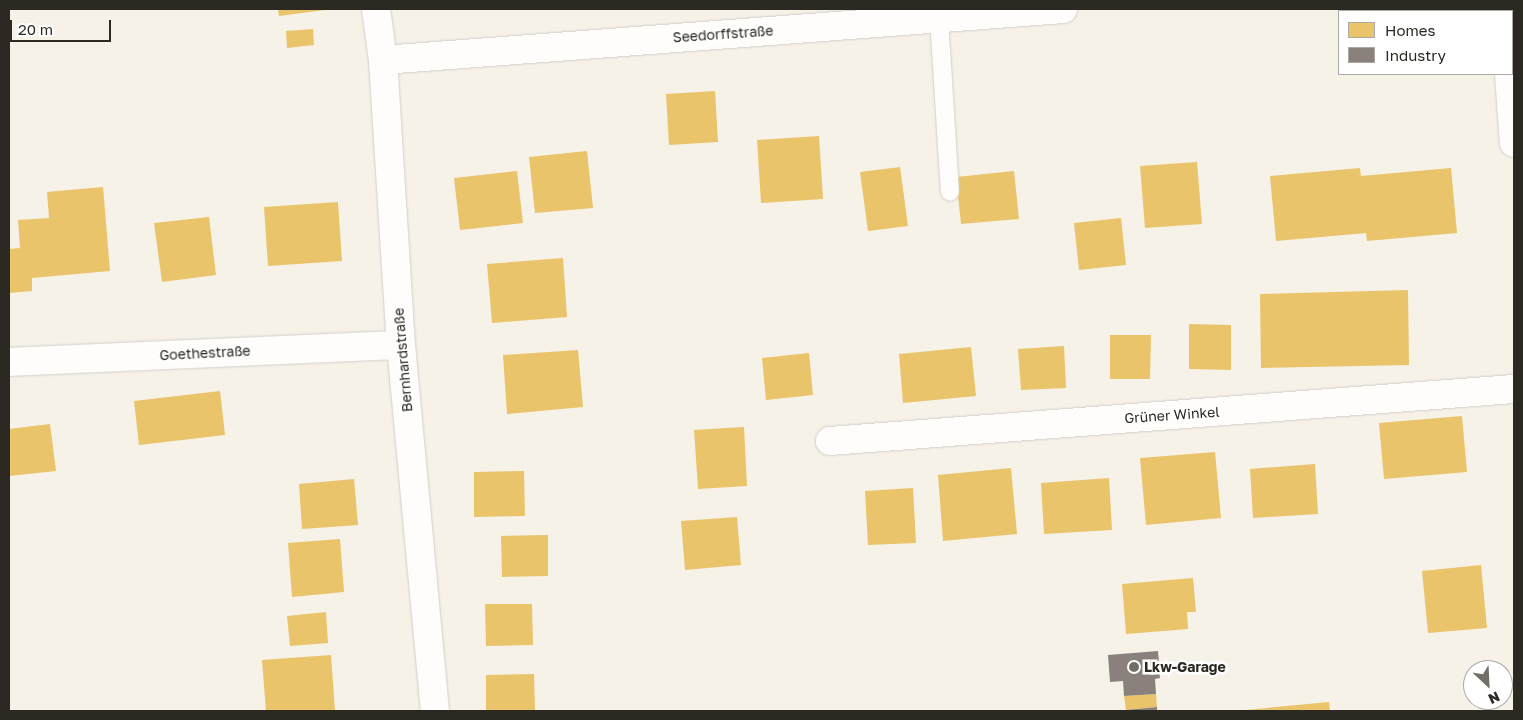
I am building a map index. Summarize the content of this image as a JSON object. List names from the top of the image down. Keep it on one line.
{"streets":{"street":["Seedorffstraße","Goethestraße","Bernhardstraße","Grüner Winkel"]},"crossings":[["Seedorffstraße","Bernhardstraße"],["Goethestraße","Bernhardstraße"]],"places":["Lkw-Garage"],"legend":["Homes","Industry"],"scale_bar":"20 m","north":"bottom right"}
